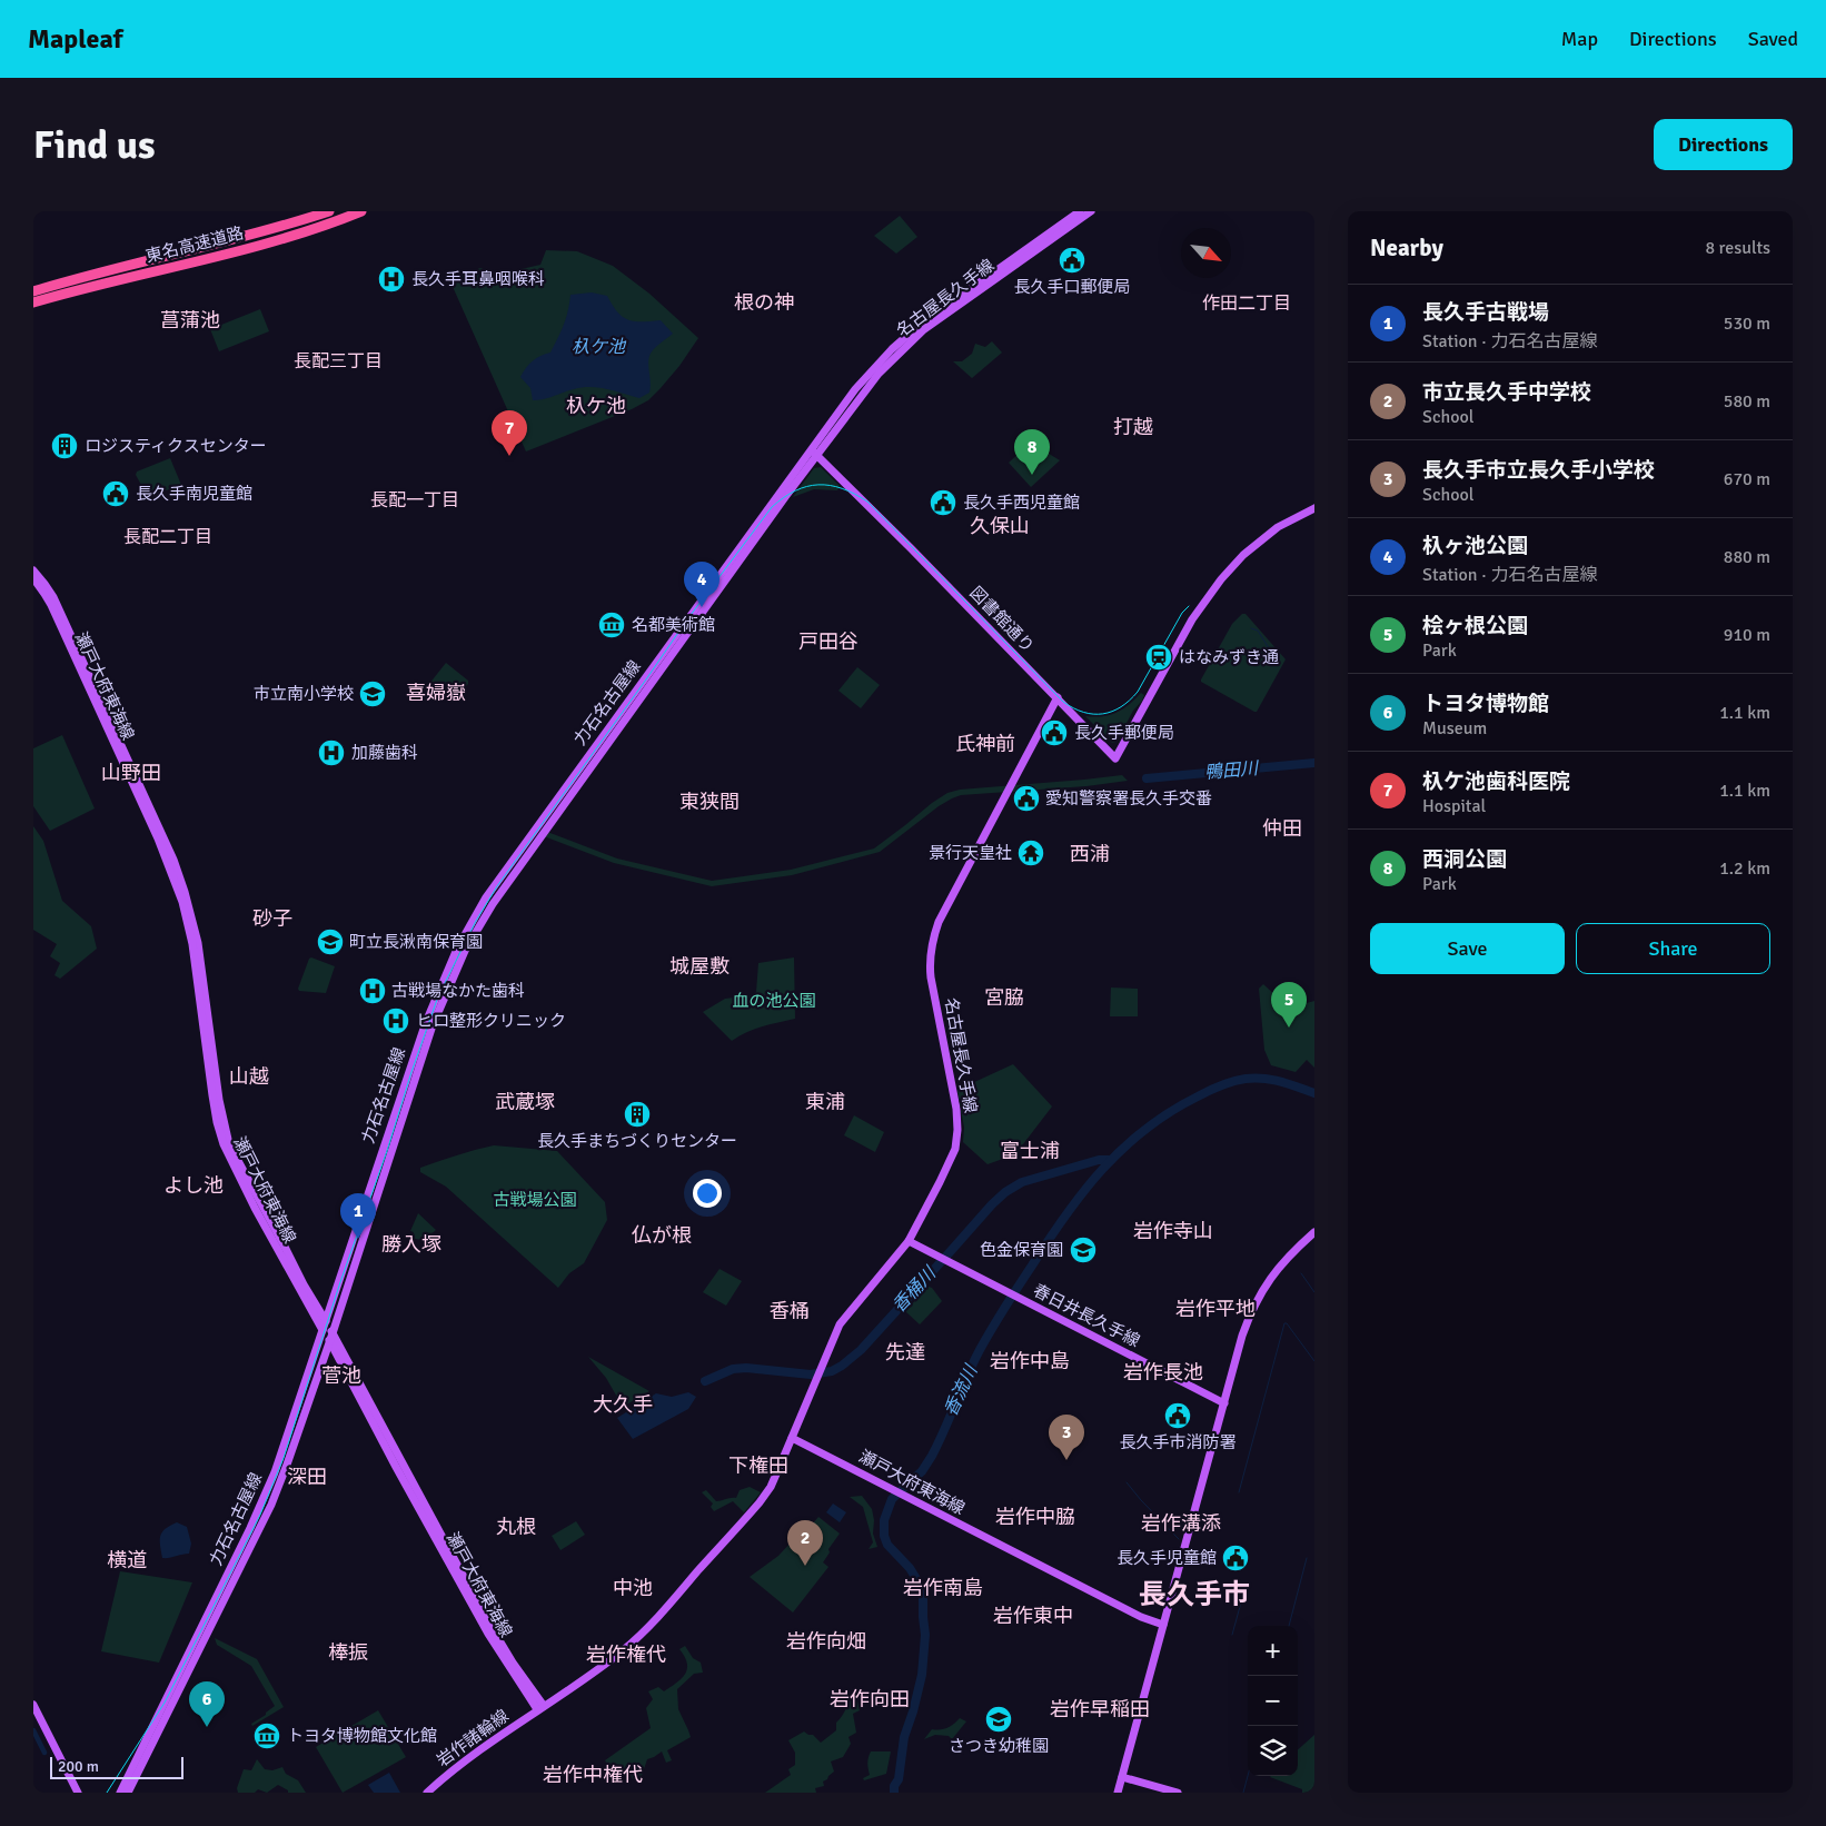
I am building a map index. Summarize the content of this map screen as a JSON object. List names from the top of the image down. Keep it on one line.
{"streets":{"highway":["東名高速道路"],"main road":["名古屋長久手線","図書館通り","瀬戸大府東海線","力石名古屋線","春日井長久手線","岩作諸輪線"]},"crossings":[["名古屋長久手線","図書館通り"],["名古屋長久手線","瀬戸大府東海線"],["名古屋長久手線","力石名古屋線"],["名古屋長久手線","春日井長久手線"],["図書館通り","力石名古屋線"],["瀬戸大府東海線","力石名古屋線"],["瀬戸大府東海線","岩作諸輪線"]],"districts":["根の神","作田二丁目","菖蒲池","長配三丁目","杁ケ池","打越","長配一丁目","久保山","長配二丁目","戸田谷","喜婦嶽","氏神前","山野田","東狭間","仲田","西浦","砂子","城屋敷","宮脇","山越","武蔵塚","東浦","富士浦","よし池","岩作寺山","仏が根","勝入塚","岩作平地","香桶","先達","岩作中島","岩作長池","菅池","大久手","下権田","深田","岩作中脇","岩作溝添","丸根","横道","中池","岩作南島","長久手市","岩作東中","岩作向畑","棒振","岩作権代","岩作向田","岩作早稲田","岩作中権代"],"water":["杁ケ池","鴨田川","香桶川","香流川"],"parks":["血の池公園","古戦場公園"],"places":{"public building":["長久手口郵便局","長久手南児童館","長久手西児童館","長久手郵便局","愛知警察署長久手交番","長久手市消防署","長久手児童館"],"hospital":["長久手耳鼻咽喉科","加藤歯科","古戦場なかた歯科","ヒロ整形クリニック"],"building":["ロジスティクスセンター","長久手まちづくりセンター"],"museum":["名都美術館","トヨタ博物館文化館"],"station":["はなみずき通"],"school or university":["市立南小学校","町立長湫南保育園","色金保育園","さつき幼稚園"],"temple":["景行天皇社"]},"scale_bar":"200 m","north":"bottom right","page":{"header":"Mapleaf","nav":["Map","Directions","Saved"],"buttons":["Directions",["Save","Share"]],"title":"Find us","heading":["Nearby","8 results"],"list":[{"mark":"1","name":"長久手古戦場","note":"Station · 力石名古屋線","value":"530 m"},{"mark":"2","name":"市立長久手中学校","note":"School","value":"580 m"},{"mark":"3","name":"長久手市立長久手小学校","note":"School","value":"670 m"},{"mark":"4","name":"杁ヶ池公園","note":"Station · 力石名古屋線","value":"880 m"},{"mark":"5","name":"桧ヶ根公園","note":"Park","value":"910 m"},{"mark":"6","name":"トヨタ博物館","note":"Museum","value":"1.1 km"},{"mark":"7","name":"杁ケ池歯科医院","note":"Hospital","value":"1.1 km"},{"mark":"8","name":"西洞公園","note":"Park","value":"1.2 km"}],"pins":["7","8","4","5","1","3","2","6"],"map_buttons":["+","−"],"scale":"200 m"}}
